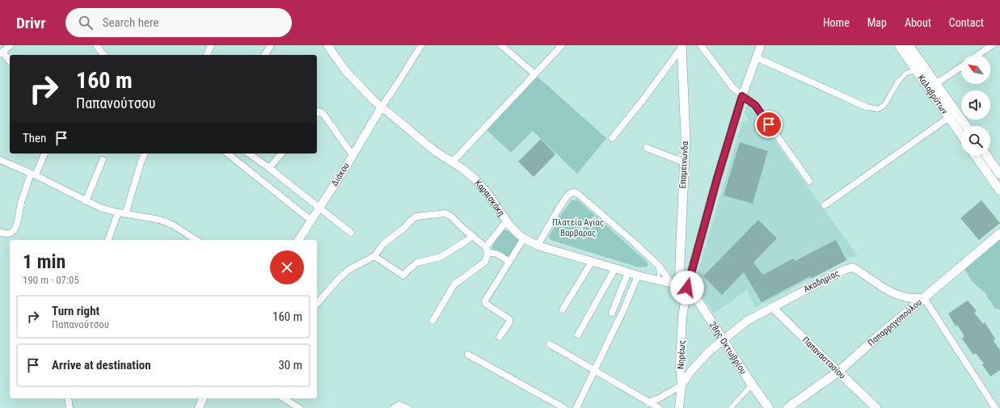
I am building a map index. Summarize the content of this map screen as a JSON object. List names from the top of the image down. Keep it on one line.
{"streets":{"main road":["Καλαβρύτων","Επαμεινώνδα","Παπαρρηγοπούλου","28ης Οκτωβρίου","Παπαναστασίου"],"street":["Διάκου","Καραισκάκη","Ακαδημίας","Νηρέως"]},"crossings":[["Επαμεινώνδα","Καραισκάκη"],["Επαμεινώνδα","28ης Οκτωβρίου"],["Επαμεινώνδα","Νηρέως"],["Διάκου","Καραισκάκη"],["Καραισκάκη","28ης Οκτωβρίου"],["Καραισκάκη","Νηρέως"],["Ακαδημίας","Παπαρρηγοπούλου"],["Ακαδημίας","28ης Οκτωβρίου"],["Ακαδημίας","Νηρέως"],["Ακαδημίας","Παπαναστασίου"],["Παπαρρηγοπούλου","Παπαναστασίου"],["28ης Οκτωβρίου","Νηρέως"]],"parks":["Πλατεία Αγίας Βαρβάρας"],"north":"top left","page":{"header":"Drivr","search":"Search here","nav":["Home","Map","About","Contact"],"turn":["160 m","Παπανούτσου"],"then":"Then","heading":["1 min","190 m · 07:05"],"list":[{"name":"Turn right","note":"Παπανούτσου","value":"160 m"},{"name":"Arrive at destination","value":"30 m"}]}}
